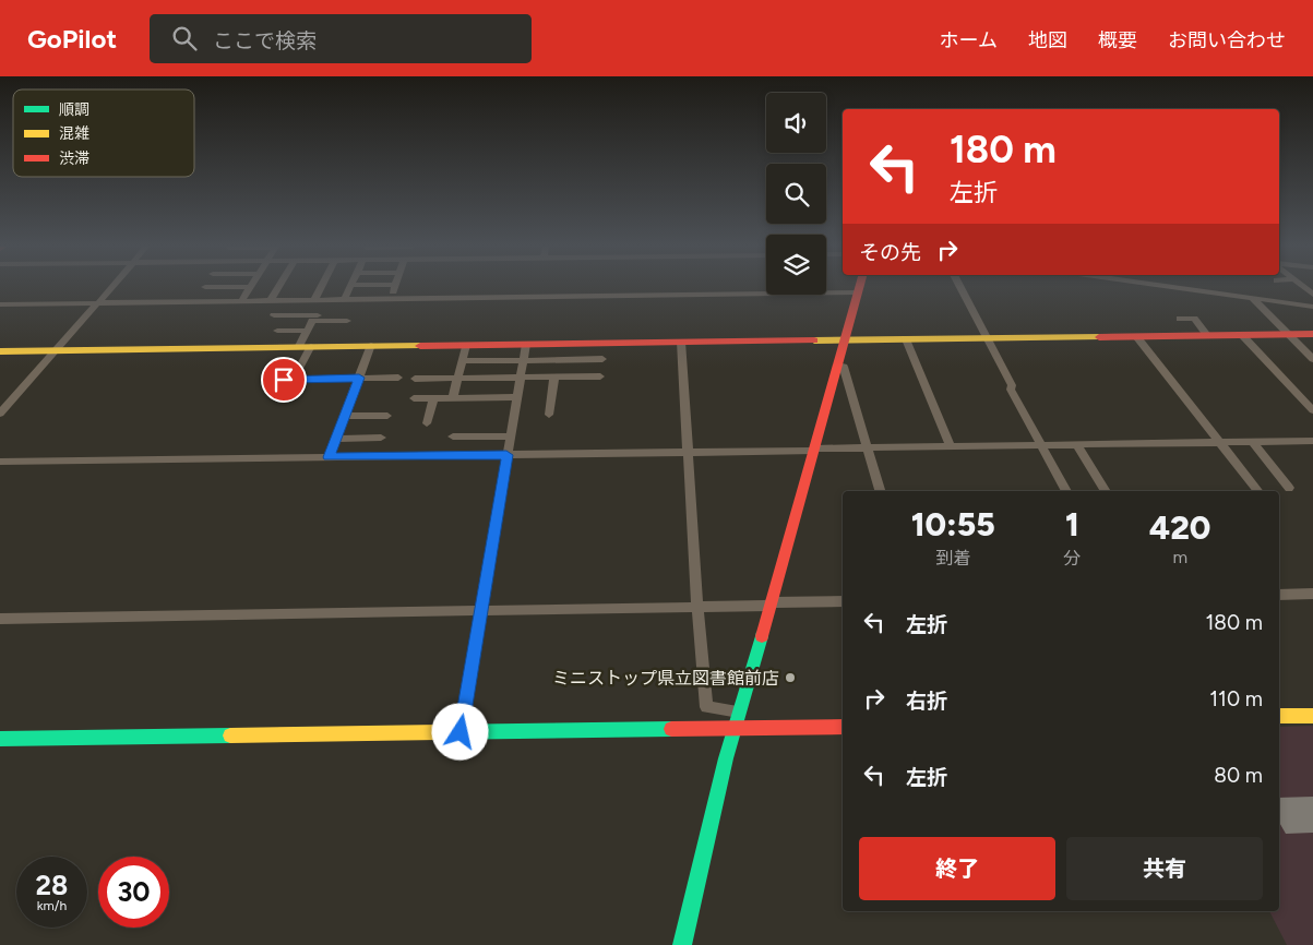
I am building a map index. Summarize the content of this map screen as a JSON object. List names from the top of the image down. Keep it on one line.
{"places":["ミニストップ県立図書館前店"],"legend":["順調","混雑","渋滞"],"page":{"header":"GoPilot","search":"ここで検索","nav":["ホーム","地図","概要","お問い合わせ"],"turn":["180 m","左折"],"then":"その先","eta":["10:55","到着","1","分","420","m"],"list":[{"name":"左折","value":"180 m"},{"name":"右折","value":"110 m"},{"name":"左折","value":"80 m"}],"buttons":["終了","共有"],"speed":"28 km/h","limit":"30"}}
